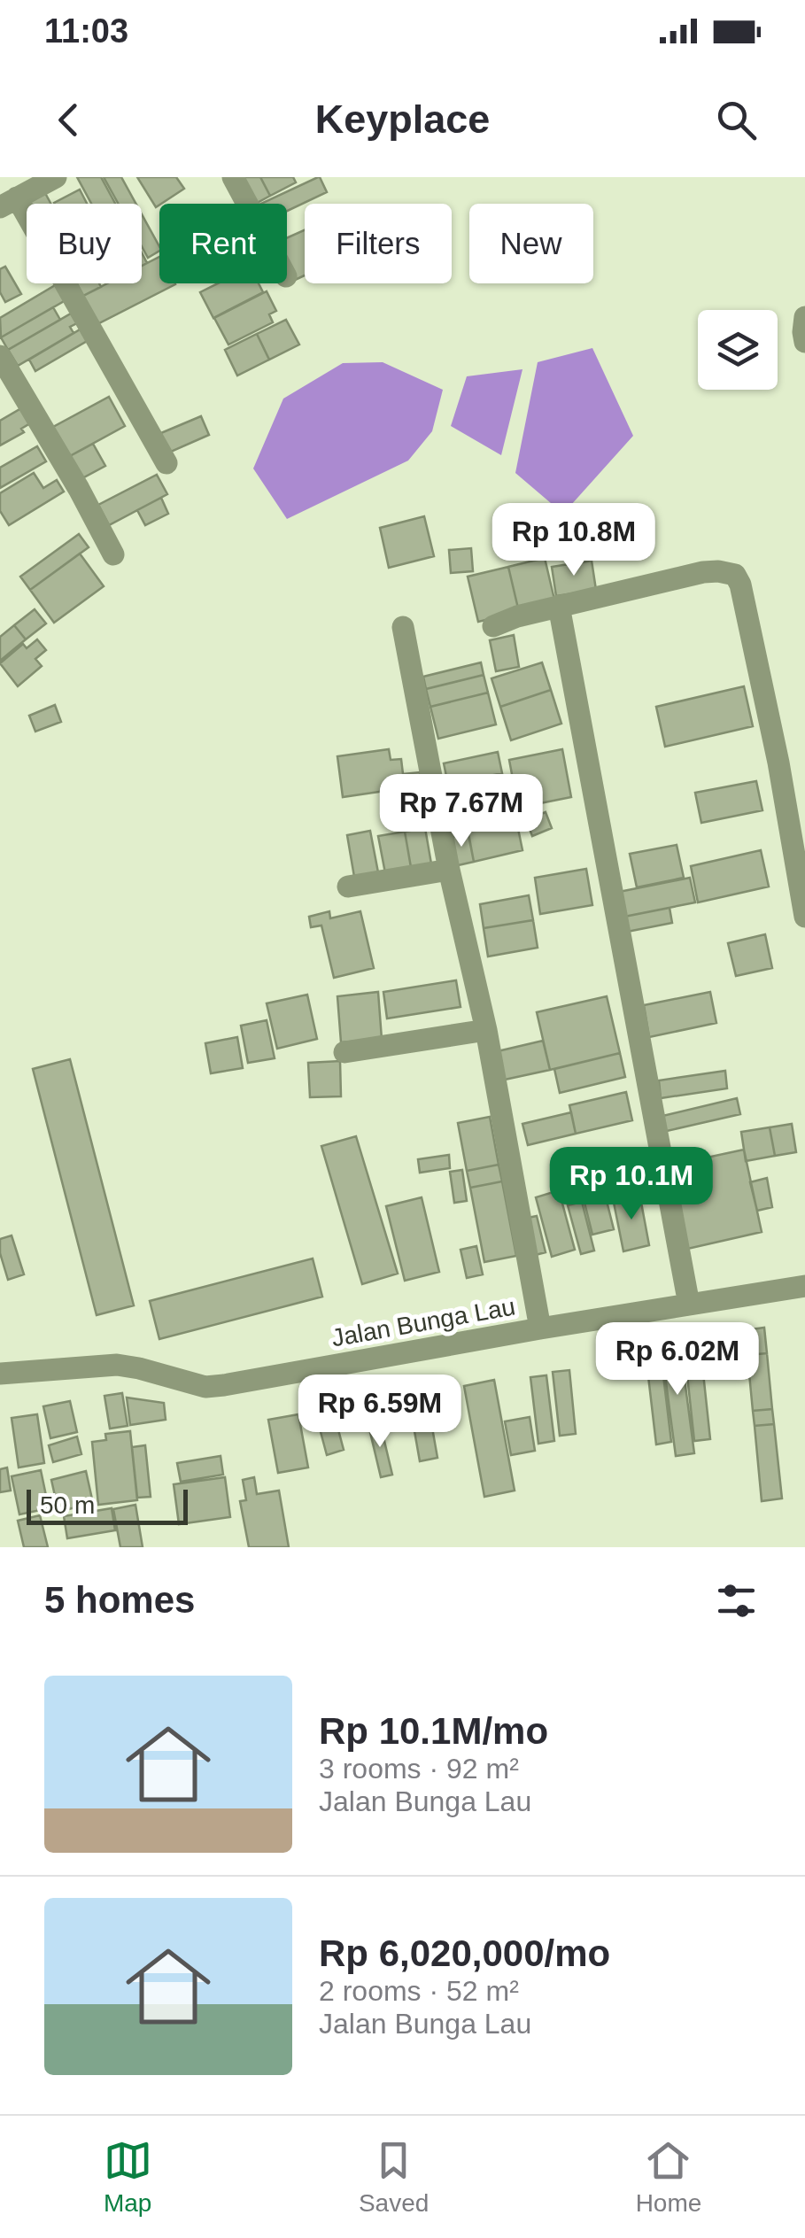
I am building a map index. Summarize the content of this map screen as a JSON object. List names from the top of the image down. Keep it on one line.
{"streets":{"street":["Jalan Bunga Lau"]},"scale_bar":"50 m","page":{"status":"11:03","header":"Keyplace","chip":["Buy","Rent","Filters","New"],"price":["Rp 10.8M","Rp 7.67M","Rp 10.1M","Rp 6.02M","Rp 6.59M"],"scale":"50 m","heading":"5 homes","list":[{"name":"Rp 10.1M/mo","note":"3 rooms · 92 m² · Jalan Bunga Lau"},{"name":"Rp 6,020,000/mo","note":"2 rooms · 52 m² · Jalan Bunga Lau"}],"tabs":["Map","Saved","Home"]}}
